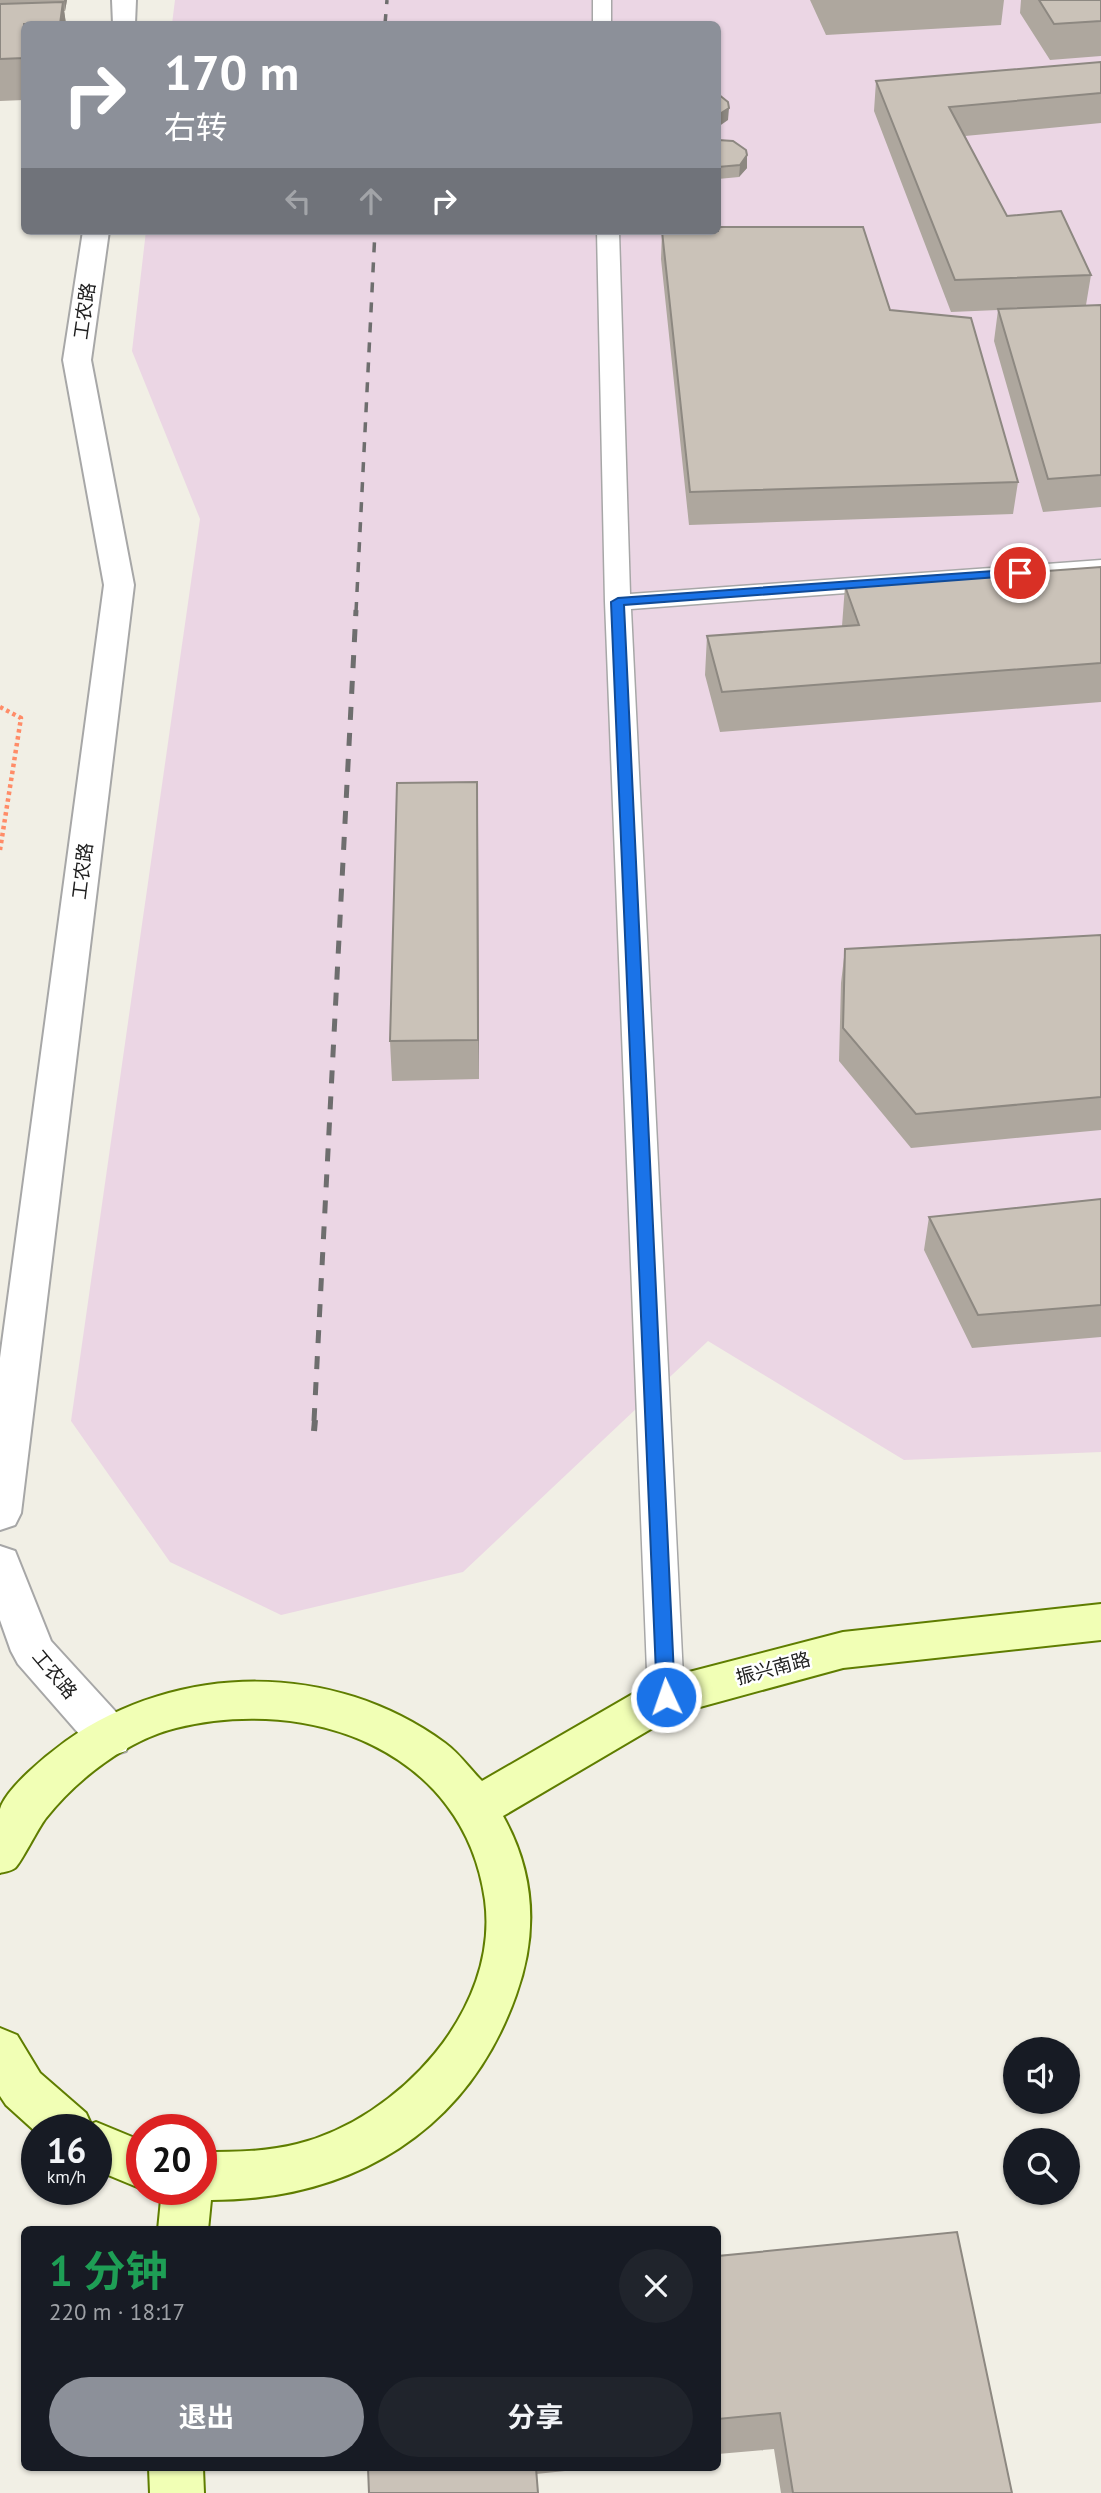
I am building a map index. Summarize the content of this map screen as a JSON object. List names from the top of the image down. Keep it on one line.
{"streets":{"main road":["振兴南路"],"street":["工农路"]},"page":{"turn":["170 m","右转"],"speed":"16 km/h","limit":"20","heading":["1 分钟","220 m · 18:17"],"buttons":["退出","分享"]}}
